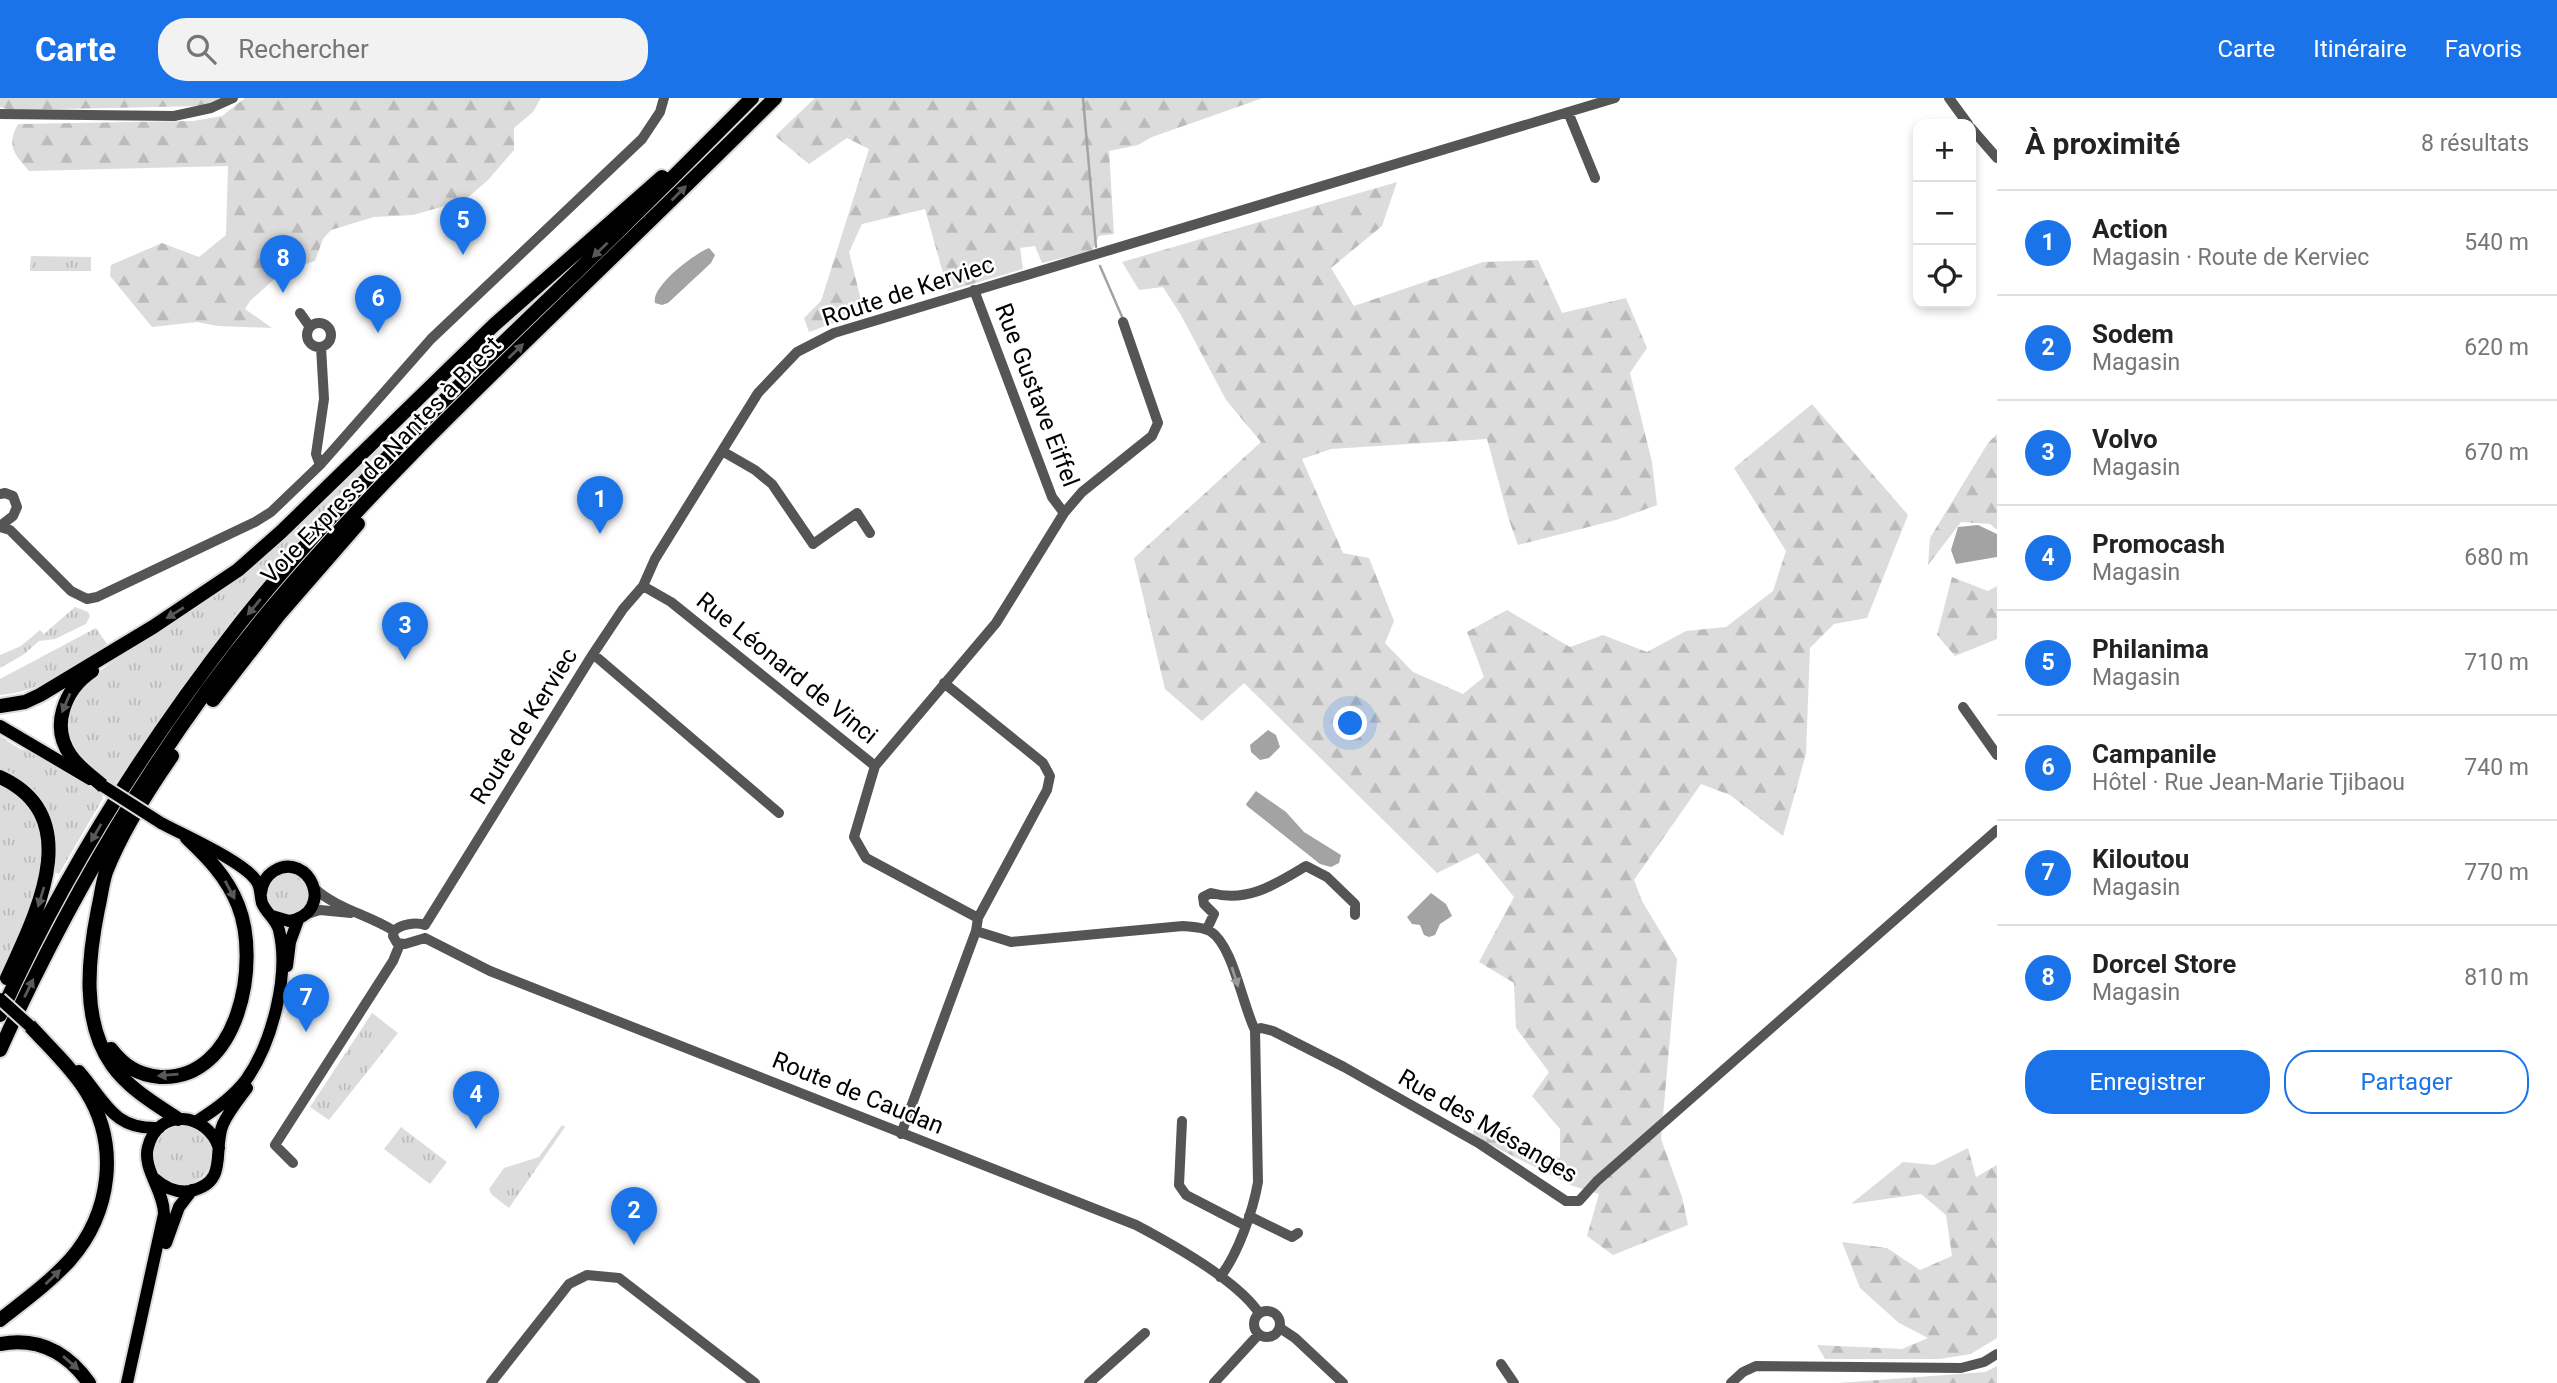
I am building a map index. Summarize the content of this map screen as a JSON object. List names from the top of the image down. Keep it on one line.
{"streets":{"highway":["Voie Express de Nantes à Brest"],"street":["Route de Kerviec","Rue Gustave Eiffel","Rue Léonard de Vinci","Route de Caudan","Rue des Mésanges"]},"crossings":[["Route de Kerviec","Rue Gustave Eiffel"],["Route de Kerviec","Rue Léonard de Vinci"]],"page":{"header":"Carte","search":"Rechercher","nav":["Carte","Itinéraire","Favoris"],"heading":["À proximité","8 résultats"],"map_buttons":["+","−"],"list":[{"mark":"1","name":"Action","note":"Magasin · Route de Kerviec","value":"540 m"},{"mark":"2","name":"Sodem","note":"Magasin","value":"620 m"},{"mark":"3","name":"Volvo","note":"Magasin","value":"670 m"},{"mark":"4","name":"Promocash","note":"Magasin","value":"680 m"},{"mark":"5","name":"Philanima","note":"Magasin","value":"710 m"},{"mark":"6","name":"Campanile","note":"Hôtel · Rue Jean-Marie Tjibaou","value":"740 m"},{"mark":"7","name":"Kiloutou","note":"Magasin","value":"770 m"},{"mark":"8","name":"Dorcel Store","note":"Magasin","value":"810 m"}],"pins":["5","8","6","1","3","7","4","2"],"buttons":["Enregistrer","Partager"]}}
